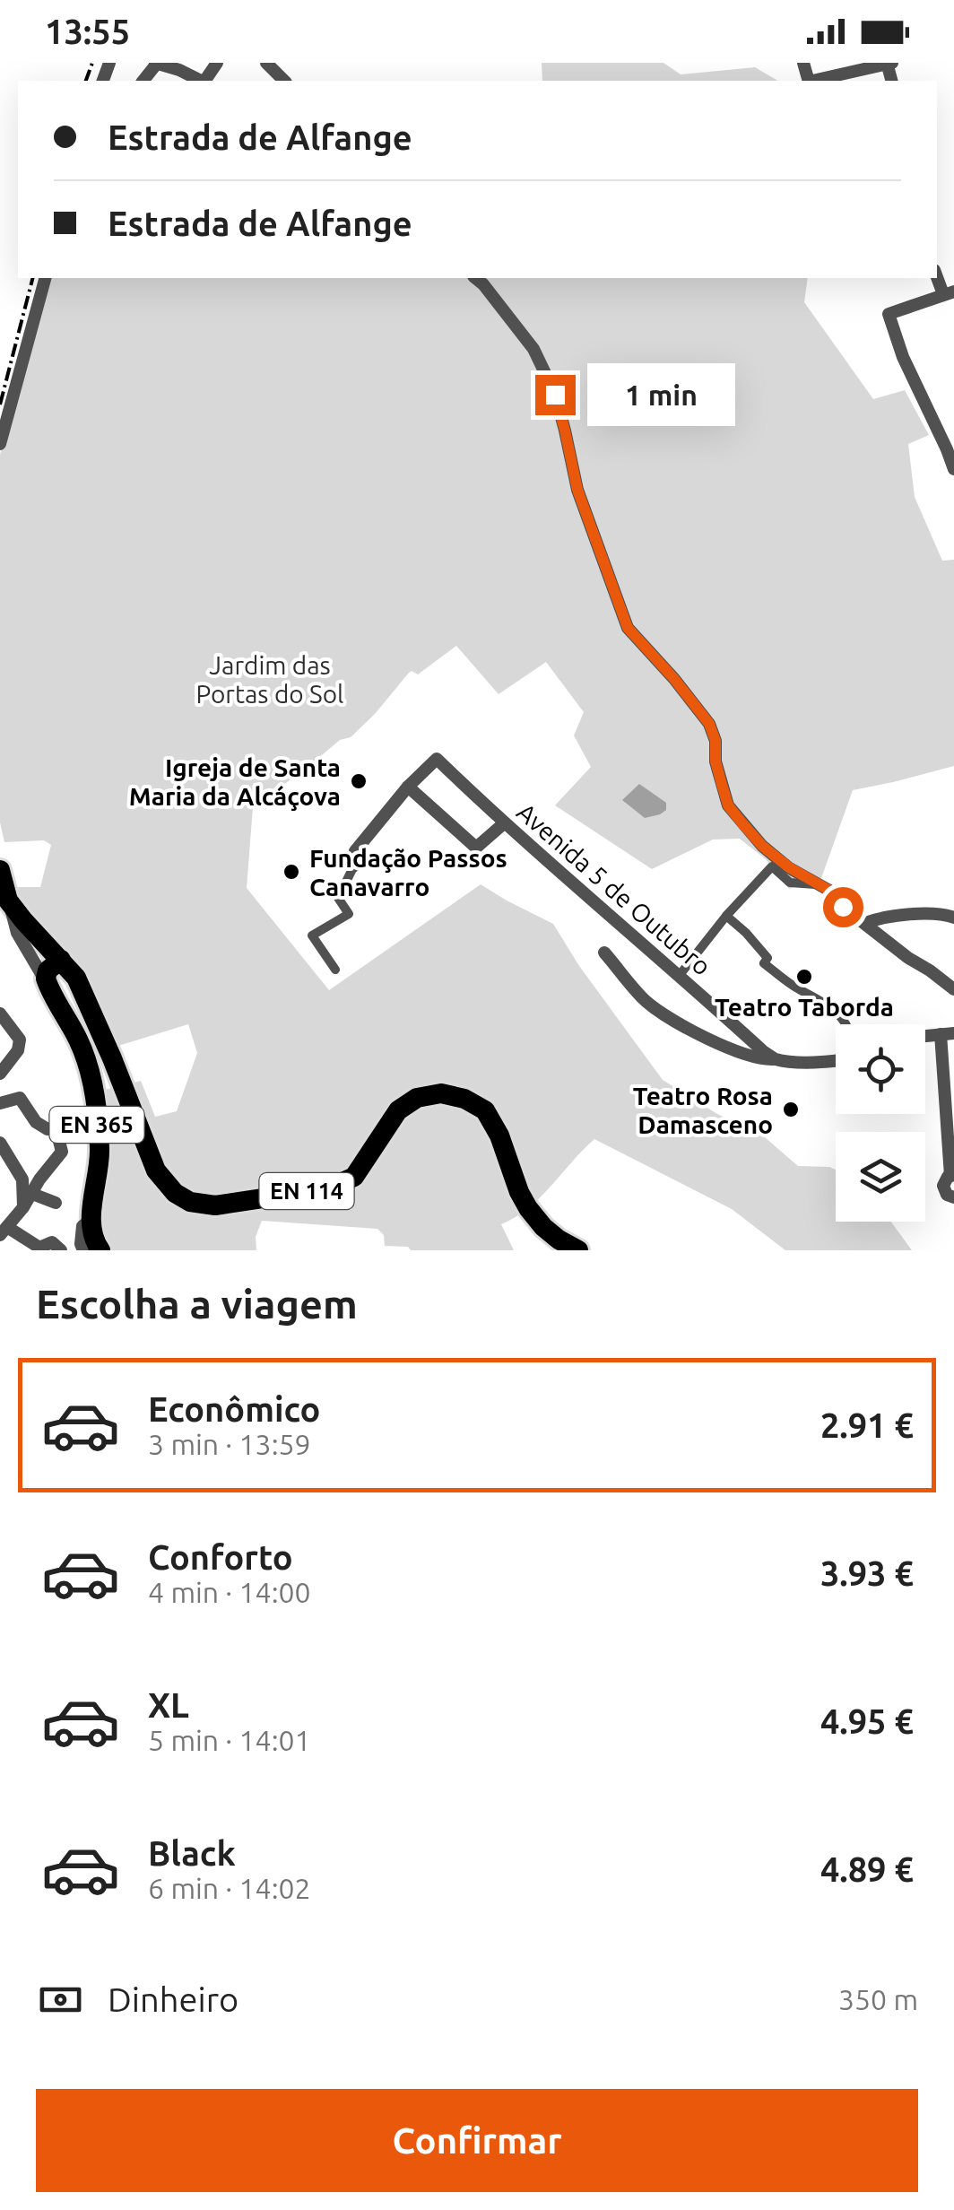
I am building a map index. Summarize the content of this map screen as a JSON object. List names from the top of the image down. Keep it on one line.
{"streets":{"main road":["EN 365","EN 114"],"street":["Avenida 5 de Outubro"]},"parks":["Jardim das Portas do Sol"],"places":["Igreja de Santa Maria da Alcáçova","Fundação Passos Canavarro","Teatro Taborda","Teatro Rosa Damasceno"],"page":{"status":"13:55","banner":["Estrada de Alfange","Estrada de Alfange"],"bubble":"1 min","heading":"Escolha a viagem","list":[{"name":"Econômico","note":"3 min · 13:59","value":"2.91 €"},{"name":"Conforto","note":"4 min · 14:00","value":"3.93 €"},{"name":"XL","note":"5 min · 14:01","value":"4.95 €"},{"name":"Black","note":"6 min · 14:02","value":"4.89 €"}],"pay":["Dinheiro","350 m"],"buttons":"Confirmar"}}
